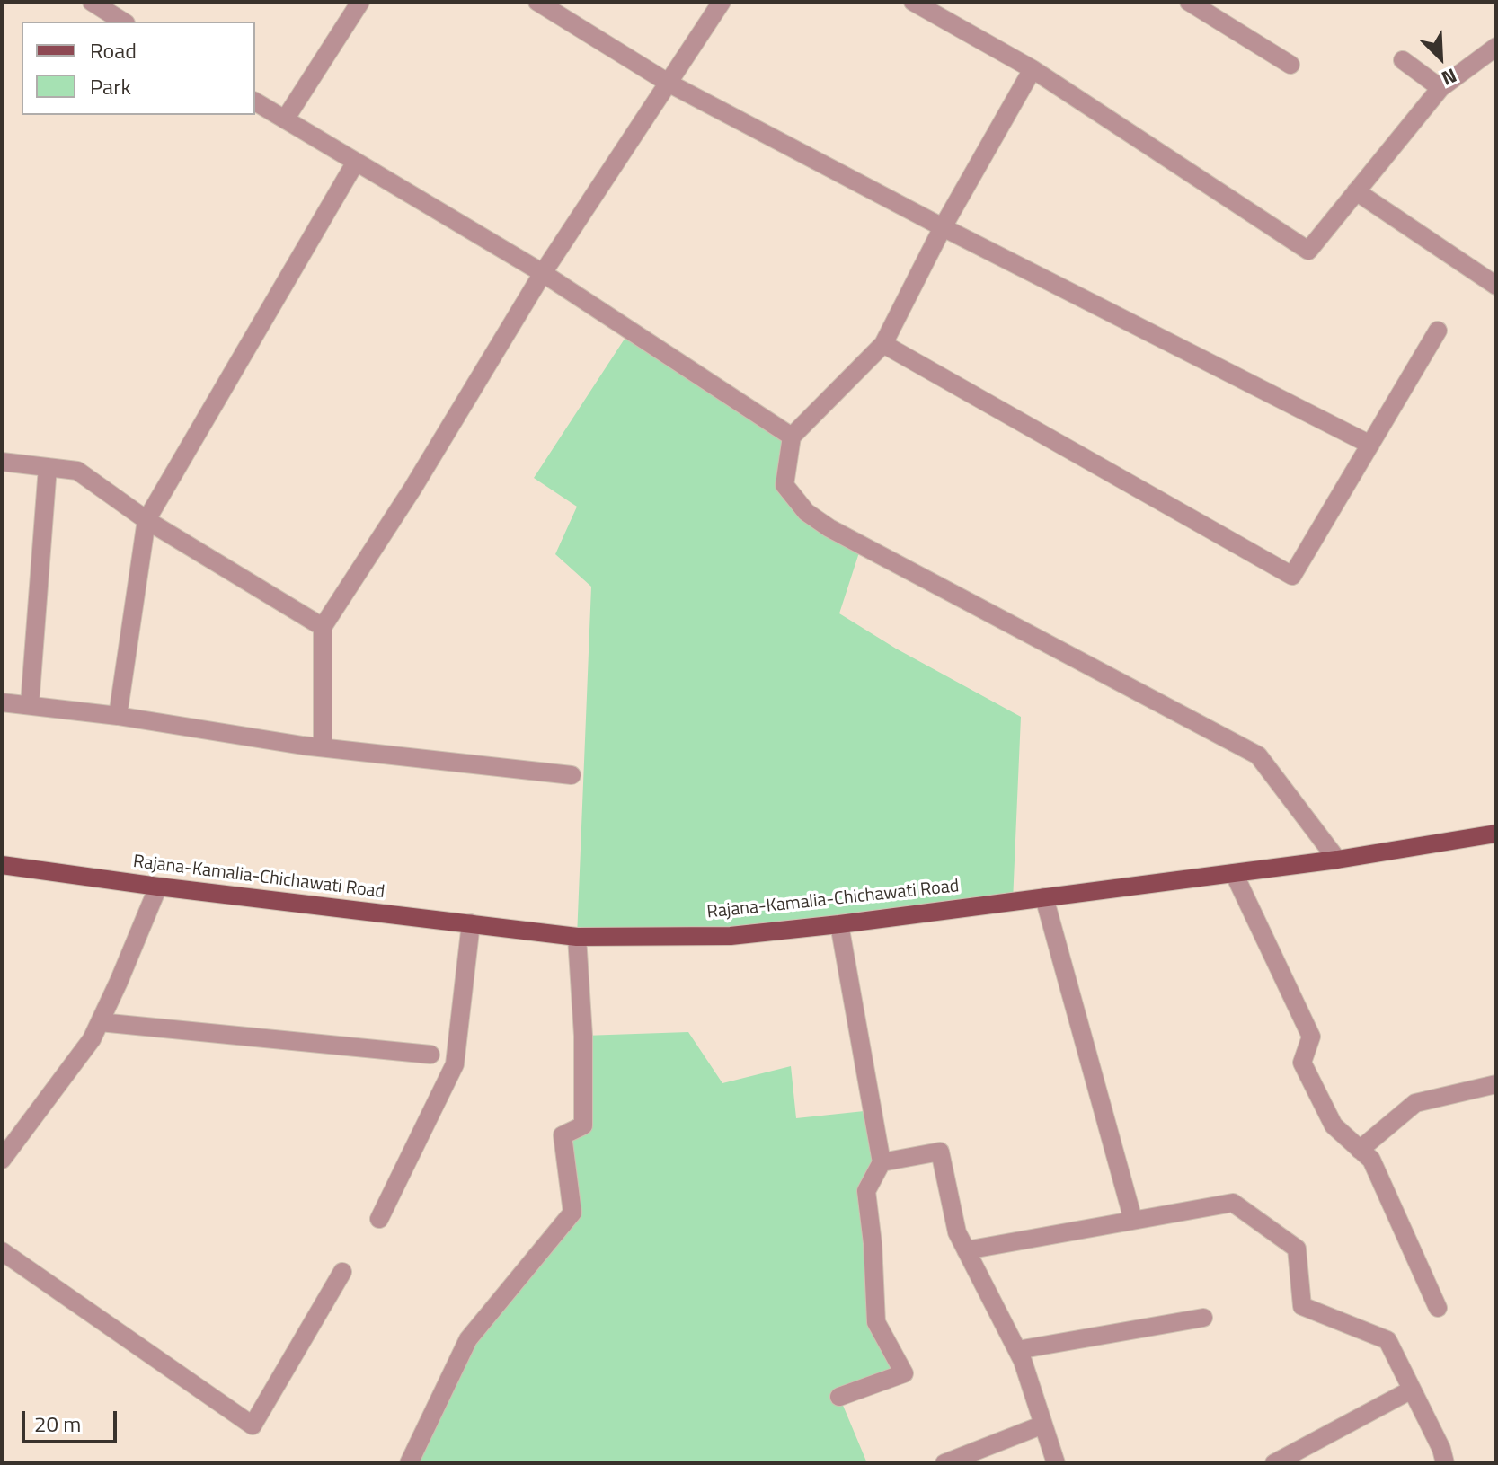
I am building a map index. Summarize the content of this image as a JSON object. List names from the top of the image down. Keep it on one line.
{"streets":{"main road":["Rajana-Kamalia-Chichawati Road"]},"legend":["Road","Park"],"scale_bar":"20 m","north":"bottom right"}
